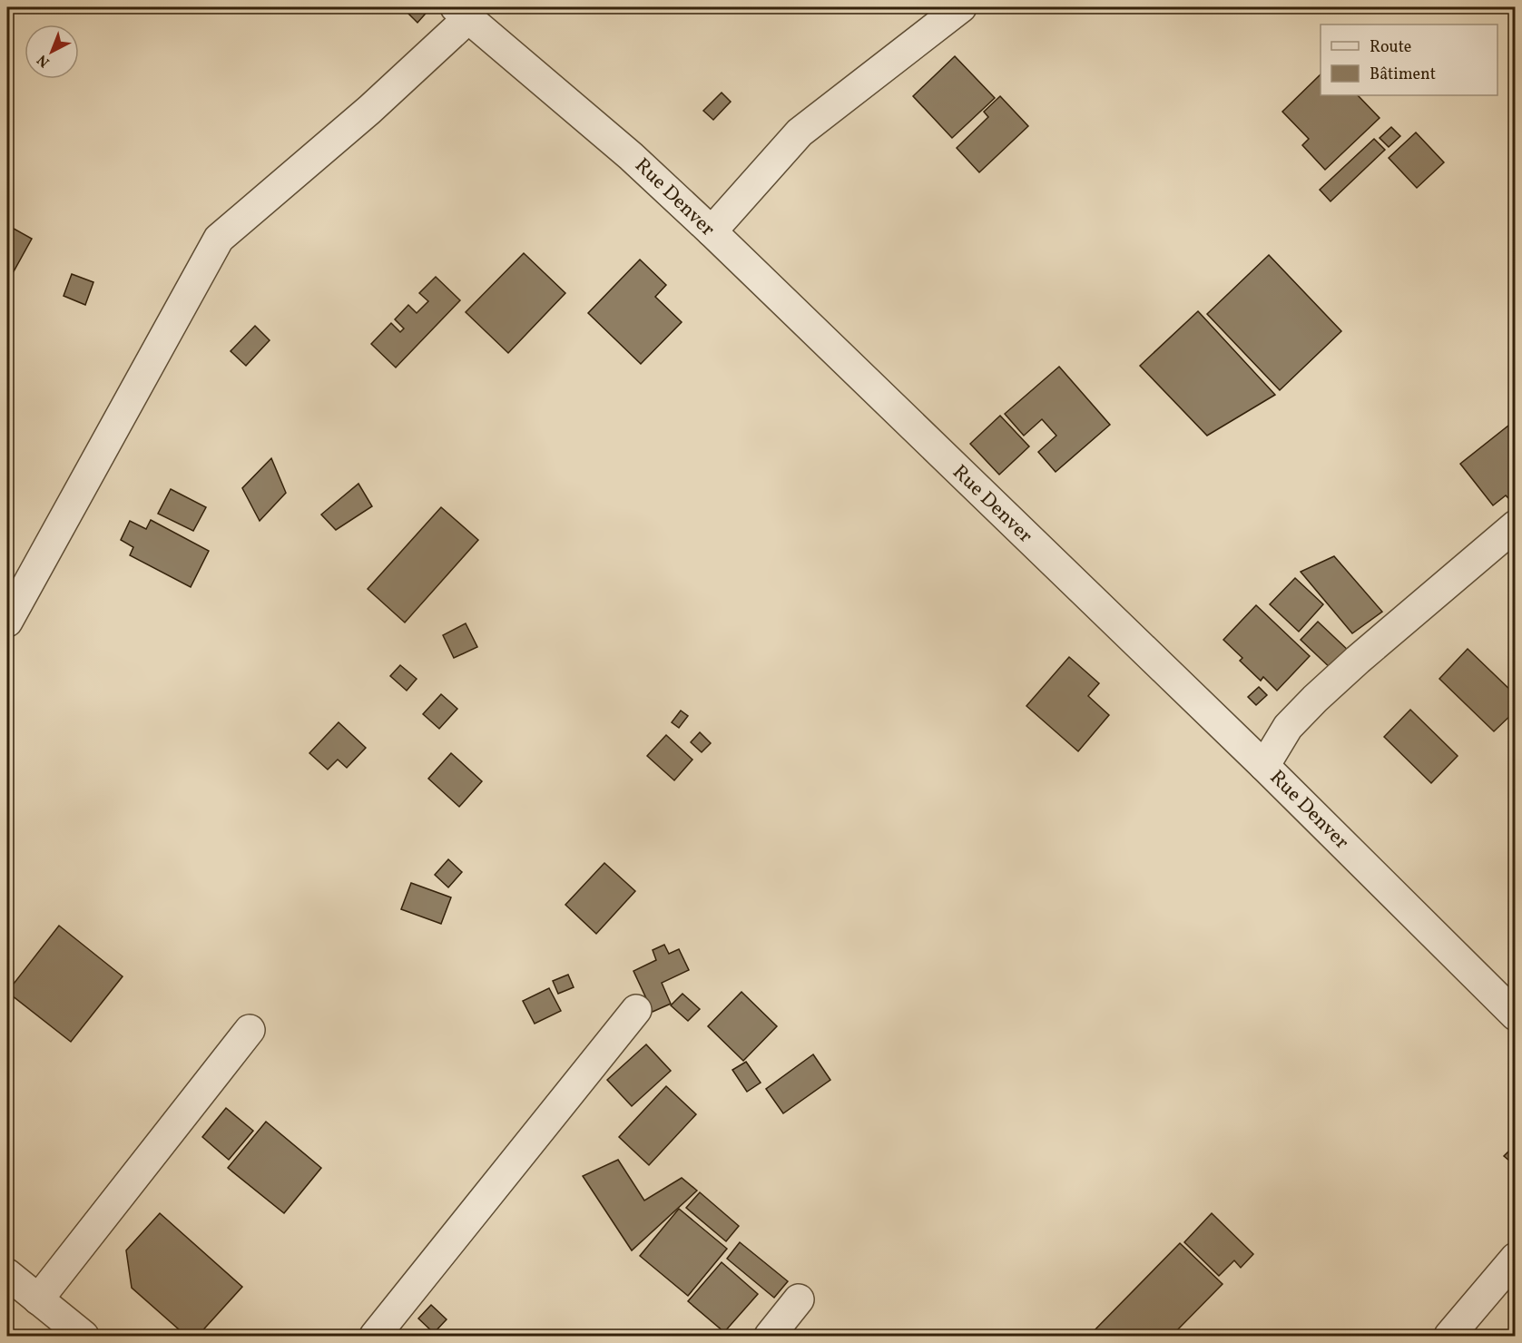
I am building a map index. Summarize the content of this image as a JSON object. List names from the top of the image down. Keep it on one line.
{"streets":{"street":["Rue Denver"]},"legend":["Route","Bâtiment"],"north":"bottom left"}
